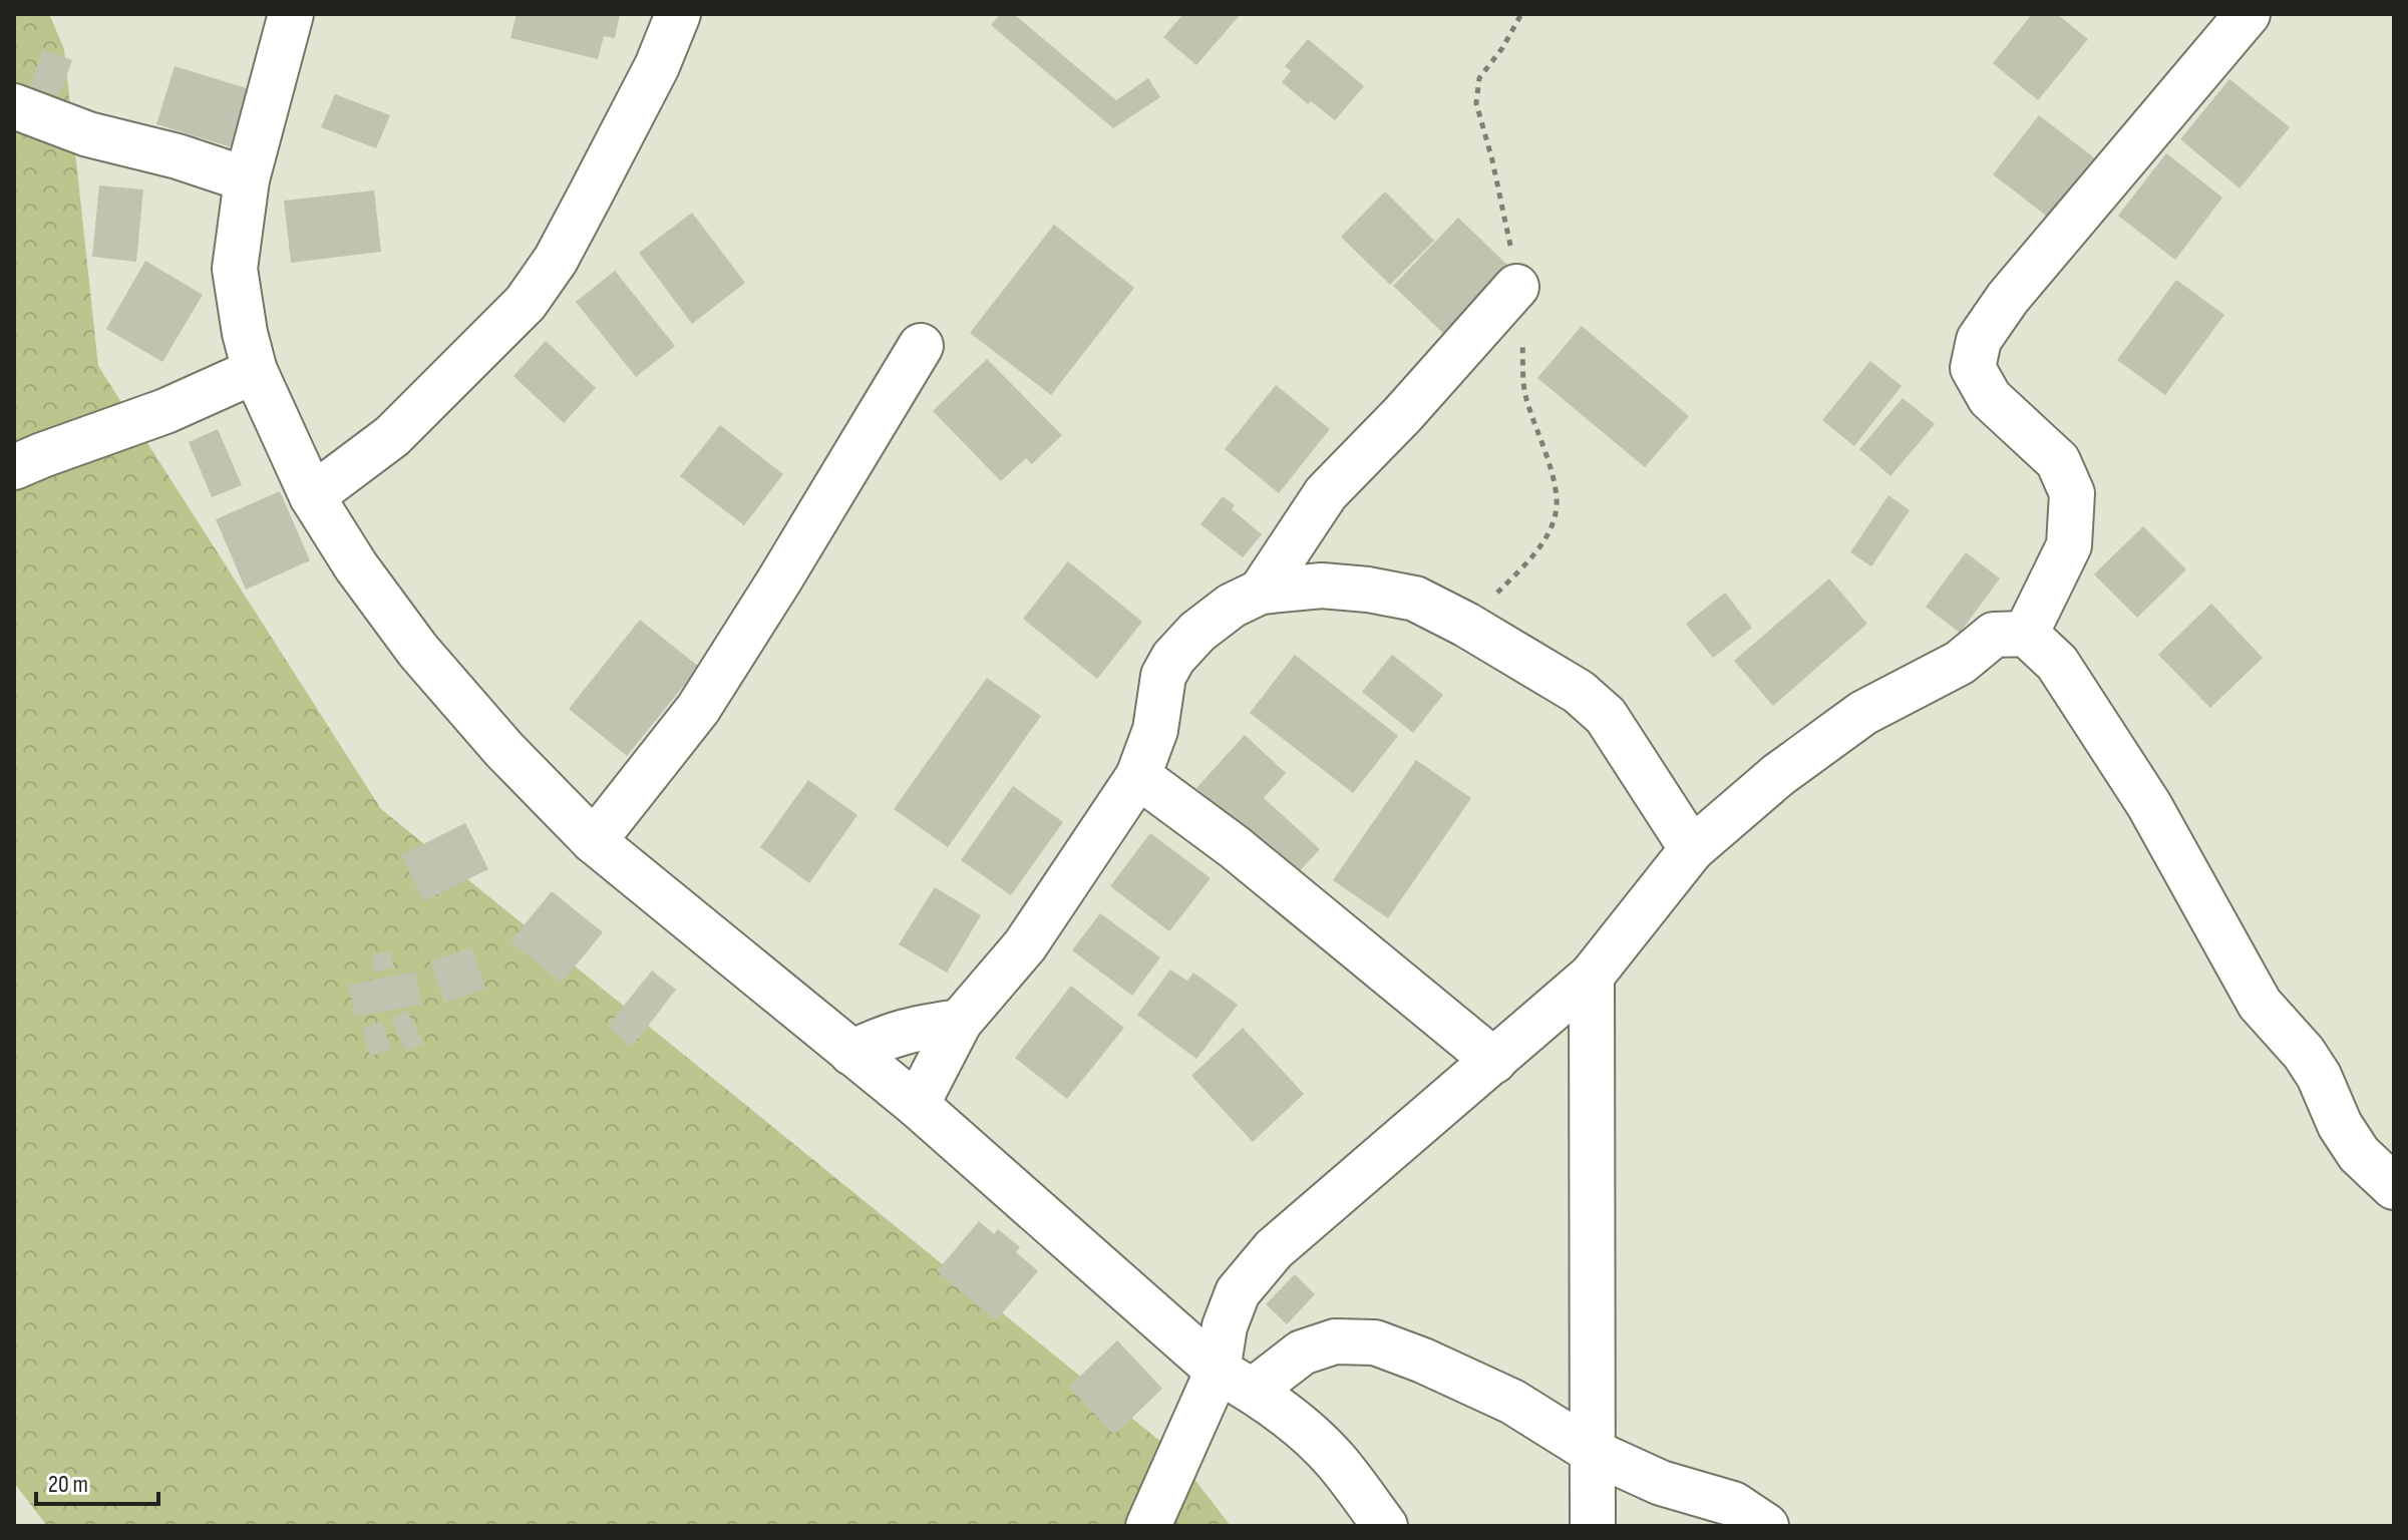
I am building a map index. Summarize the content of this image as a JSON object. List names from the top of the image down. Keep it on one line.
{"scale_bar":"20 m"}
